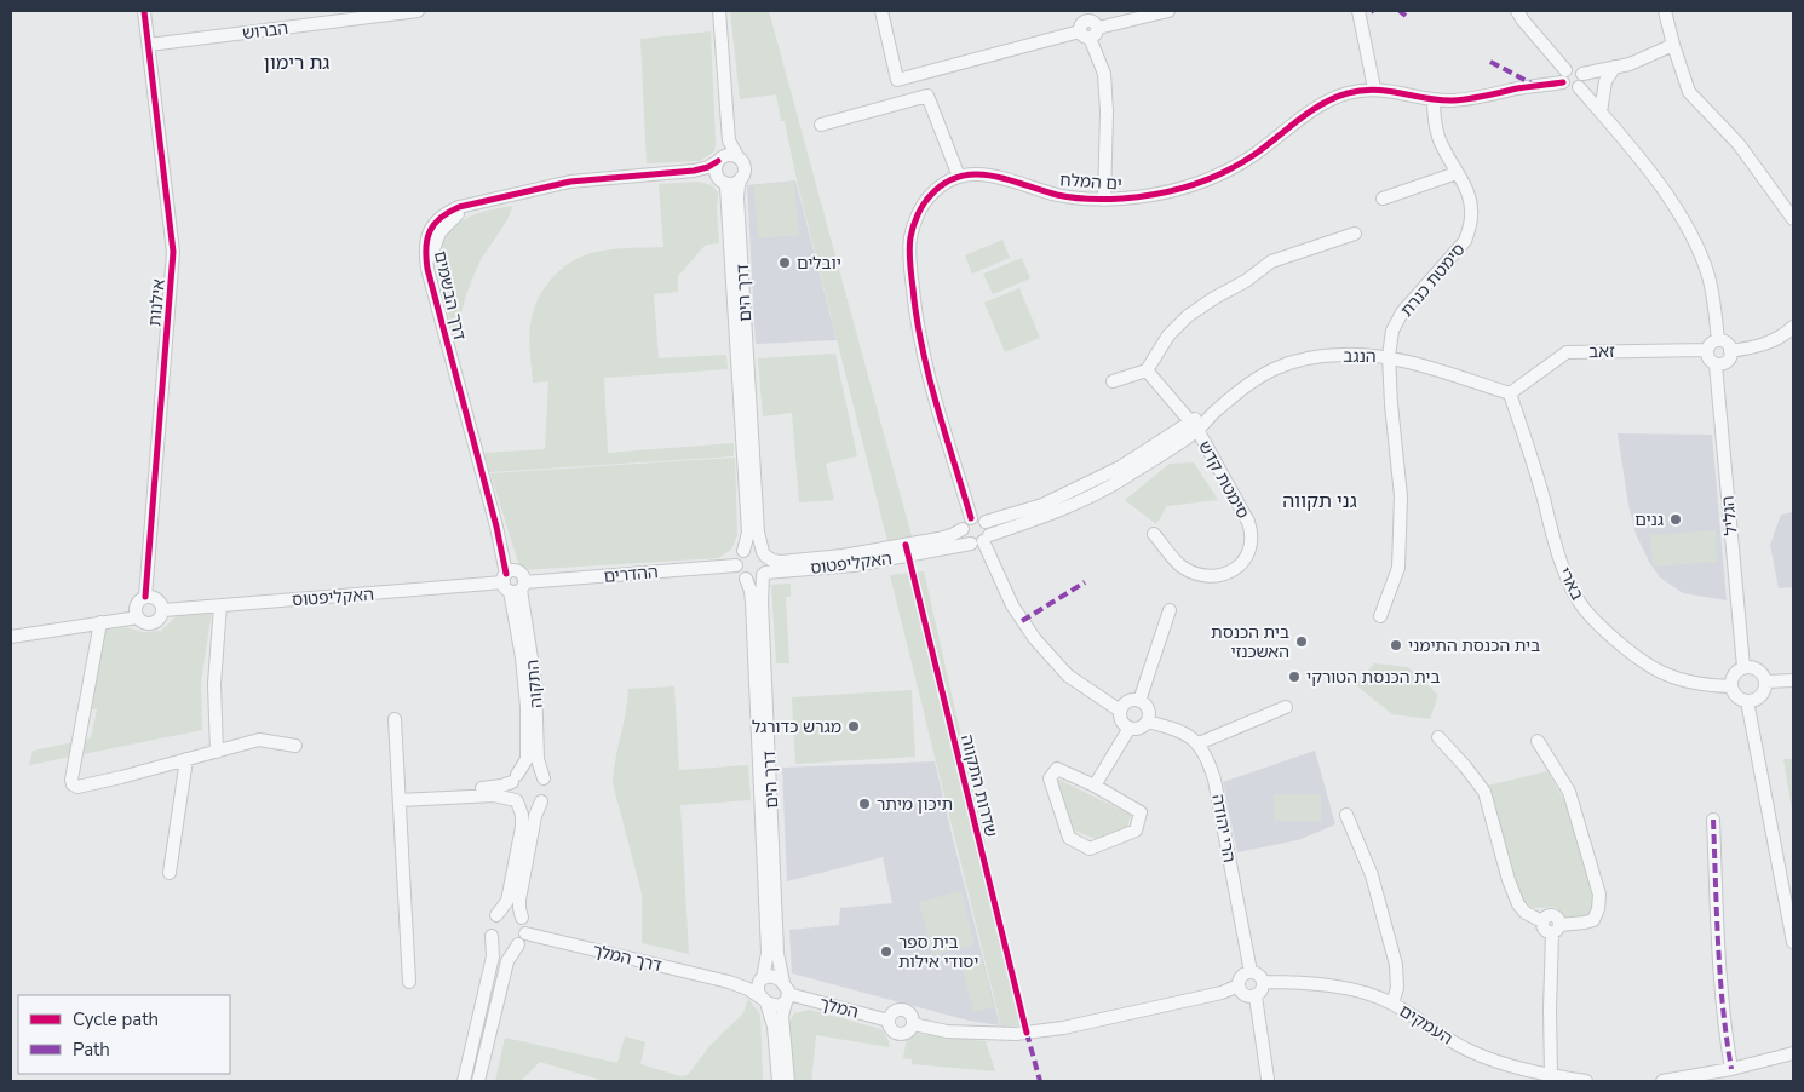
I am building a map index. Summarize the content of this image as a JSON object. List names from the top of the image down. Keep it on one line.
{"streets":{"street":["הברוש","ים המלח","סימטת כנרת","דרך הים","דרך הבשמים","אילנות","זאב","הנגב","סימטת קדש","הגליל","האקליפטוס","ההדרים","בארי","התקוה","הרי יהודה","דרך המלך","המלך","העמקים"],"cycle path":["שדרות התקווה"]},"crossings":[["הברוש","אילנות"],["ים המלח","סימטת כנרת"],["ים המלח","הנגב"],["ים המלח","האקליפטוס"],["סימטת כנרת","הנגב"],["דרך הים","דרך הבשמים"],["דרך הים","האקליפטוס"],["דרך הים","ההדרים"],["דרך הים","המלך"],["דרך הבשמים","האקליפטוס"],["דרך הבשמים","ההדרים"],["דרך הבשמים","התקוה"],["אילנות","האקליפטוס"],["זאב","הנגב"],["זאב","הגליל"],["זאב","בארי"],["הנגב","סימטת קדש"],["הנגב","האקליפטוס"],["הנגב","בארי"],["הגליל","בארי"],["האקליפטוס","ההדרים"],["האקליפטוס","התקוה"],["ההדרים","התקוה"],["הרי יהודה","המלך"],["הרי יהודה","העמקים"],["המלך","העמקים"]],"districts":["גת רימון","גני תקווה"],"places":["יובלים","גנים","בית הכנסת האשכנזי","בית הכנסת התימני","בית הכנסת הטורקי","מגרש כדורגל","תיכון מיתר","בית ספר יסודי אילות"],"legend":["Cycle path","Path"]}
